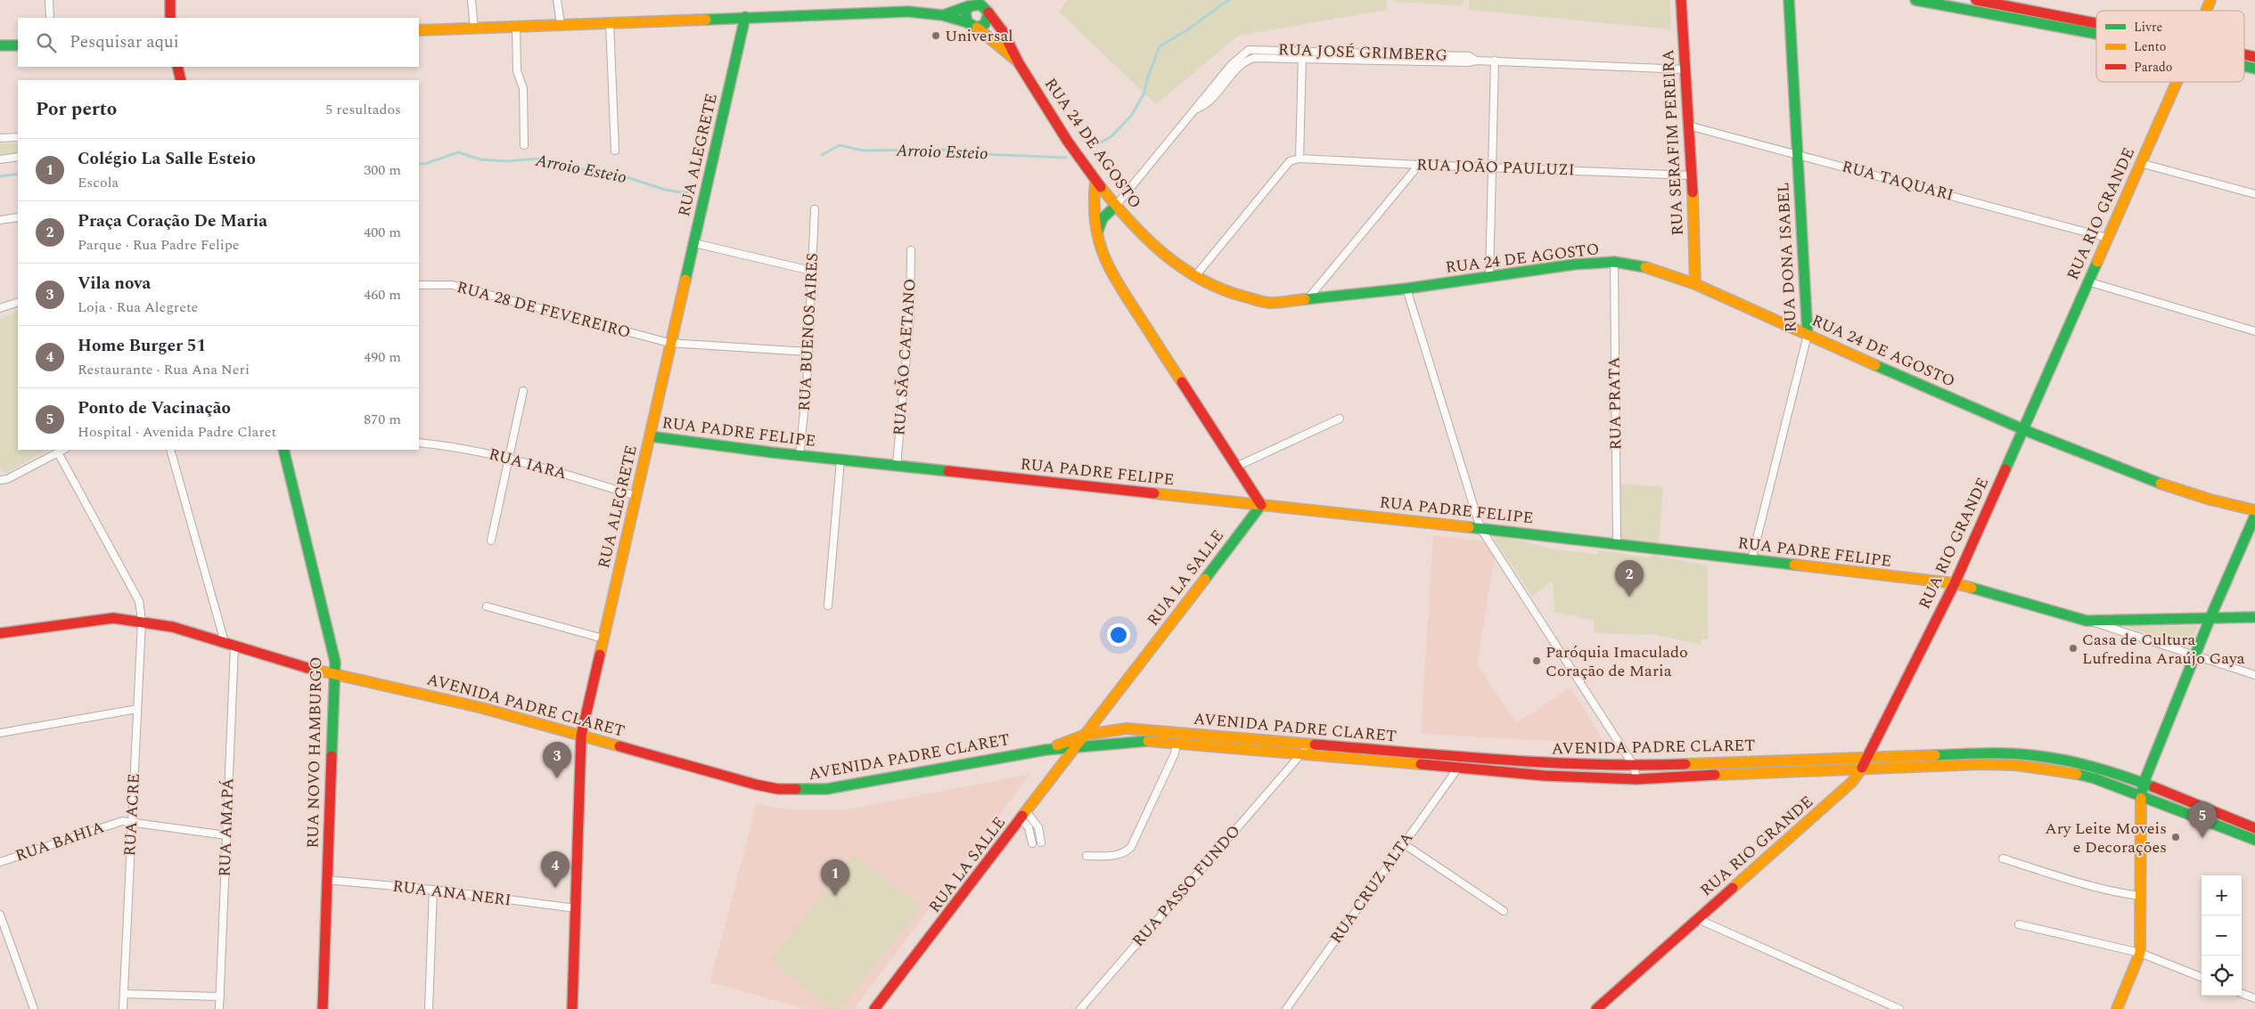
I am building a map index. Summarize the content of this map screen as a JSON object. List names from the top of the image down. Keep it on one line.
{"streets":{"main road":["RUA SERAFIM PEREIRA","RUA 24 DE AGOSTO","RUA ALEGRETE","RUA RIO GRANDE","RUA DONA ISABEL","RUA PADRE FELIPE","RUA LA SALLE","AVENIDA PADRE CLARET","RUA NOVO HAMBURGO"],"street":["RUA JOSÉ GRIMBERG","RUA JOÃO PAULUZI","RUA TAQUARI","RUA 28 DE FEVEREIRO","RUA BUENOS AIRES","RUA SÃO CAETANO","RUA PRATA","RUA IARA","RUA ACRE","RUA AMAPÁ","RUA BAHIA","RUA PASSO FUNDO","RUA CRUZ ALTA","RUA ANA NERI"]},"crossings":[["RUA JOSÉ GRIMBERG","RUA SERAFIM PEREIRA"],["RUA SERAFIM PEREIRA","RUA 24 DE AGOSTO"],["RUA SERAFIM PEREIRA","RUA JOÃO PAULUZI"],["RUA SERAFIM PEREIRA","RUA TAQUARI"],["RUA 24 DE AGOSTO","RUA RIO GRANDE"],["RUA 24 DE AGOSTO","RUA DONA ISABEL"],["RUA 24 DE AGOSTO","RUA PRATA"],["RUA ALEGRETE","RUA 28 DE FEVEREIRO"],["RUA ALEGRETE","RUA PADRE FELIPE"],["RUA ALEGRETE","RUA IARA"],["RUA ALEGRETE","AVENIDA PADRE CLARET"],["RUA ALEGRETE","RUA ANA NERI"],["RUA TAQUARI","RUA RIO GRANDE"],["RUA TAQUARI","RUA DONA ISABEL"],["RUA RIO GRANDE","RUA PADRE FELIPE"],["RUA RIO GRANDE","AVENIDA PADRE CLARET"],["RUA DONA ISABEL","RUA PADRE FELIPE"],["RUA 28 DE FEVEREIRO","RUA BUENOS AIRES"],["RUA BUENOS AIRES","RUA PADRE FELIPE"],["RUA SÃO CAETANO","RUA PADRE FELIPE"],["RUA PRATA","RUA PADRE FELIPE"],["RUA PADRE FELIPE","RUA LA SALLE"],["RUA LA SALLE","AVENIDA PADRE CLARET"],["AVENIDA PADRE CLARET","RUA NOVO HAMBURGO"],["AVENIDA PADRE CLARET","RUA ACRE"],["AVENIDA PADRE CLARET","RUA AMAPÁ"],["AVENIDA PADRE CLARET","RUA PASSO FUNDO"],["AVENIDA PADRE CLARET","RUA CRUZ ALTA"],["RUA NOVO HAMBURGO","RUA ANA NERI"],["RUA ACRE","RUA BAHIA"],["RUA AMAPÁ","RUA BAHIA"]],"water":["Arroio Esteio"],"places":["Universal","Casa de Cultura Lufredina Araújo Gaya","Paróquia Imaculado Coração de Maria","Ary Leite Moveis e Decorações"],"legend":["Livre","Lento","Parado"],"page":{"search":"Pesquisar aqui","heading":["Por perto","5 resultados"],"list":[{"mark":"1","name":"Colégio La Salle Esteio","note":"Escola","value":"300 m"},{"mark":"2","name":"Praça Coração De Maria","note":"Parque · Rua Padre Felipe","value":"400 m"},{"mark":"3","name":"Vila nova","note":"Loja · Rua Alegrete","value":"460 m"},{"mark":"4","name":"Home Burger 51","note":"Restaurante · Rua Ana Neri","value":"490 m"},{"mark":"5","name":"Ponto de Vacinação","note":"Hospital · Avenida Padre Claret","value":"870 m"}],"pins":["2","3","5","4","1"],"map_buttons":["+","−"]}}
